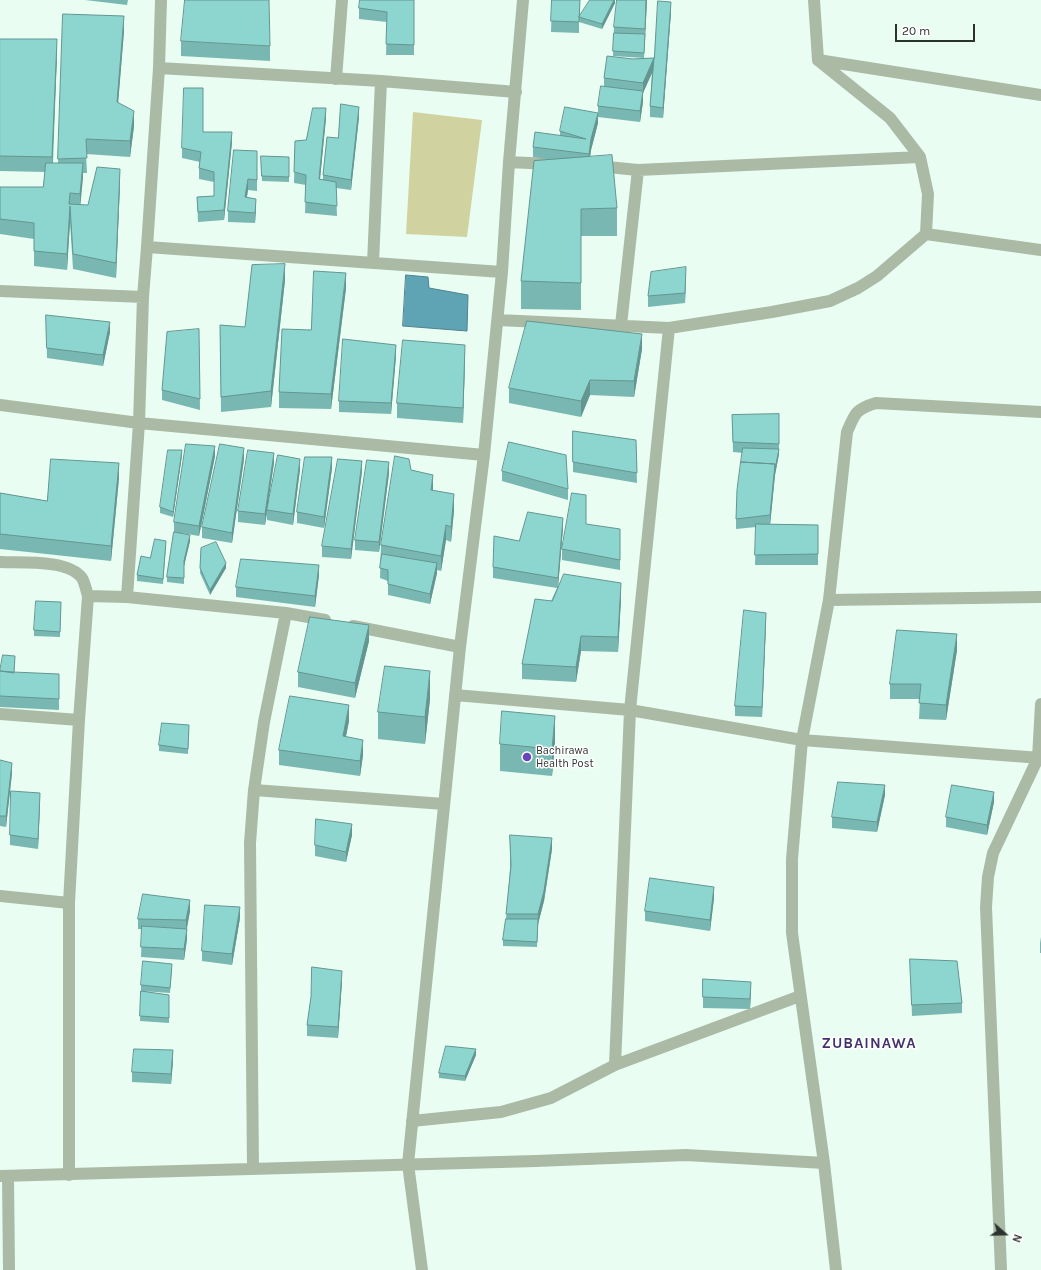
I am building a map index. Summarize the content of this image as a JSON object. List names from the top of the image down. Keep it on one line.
{"districts":["ZUBAINAWA"],"places":["Bachirawa Health Post"],"scale_bar":"20 m","north":"right"}
